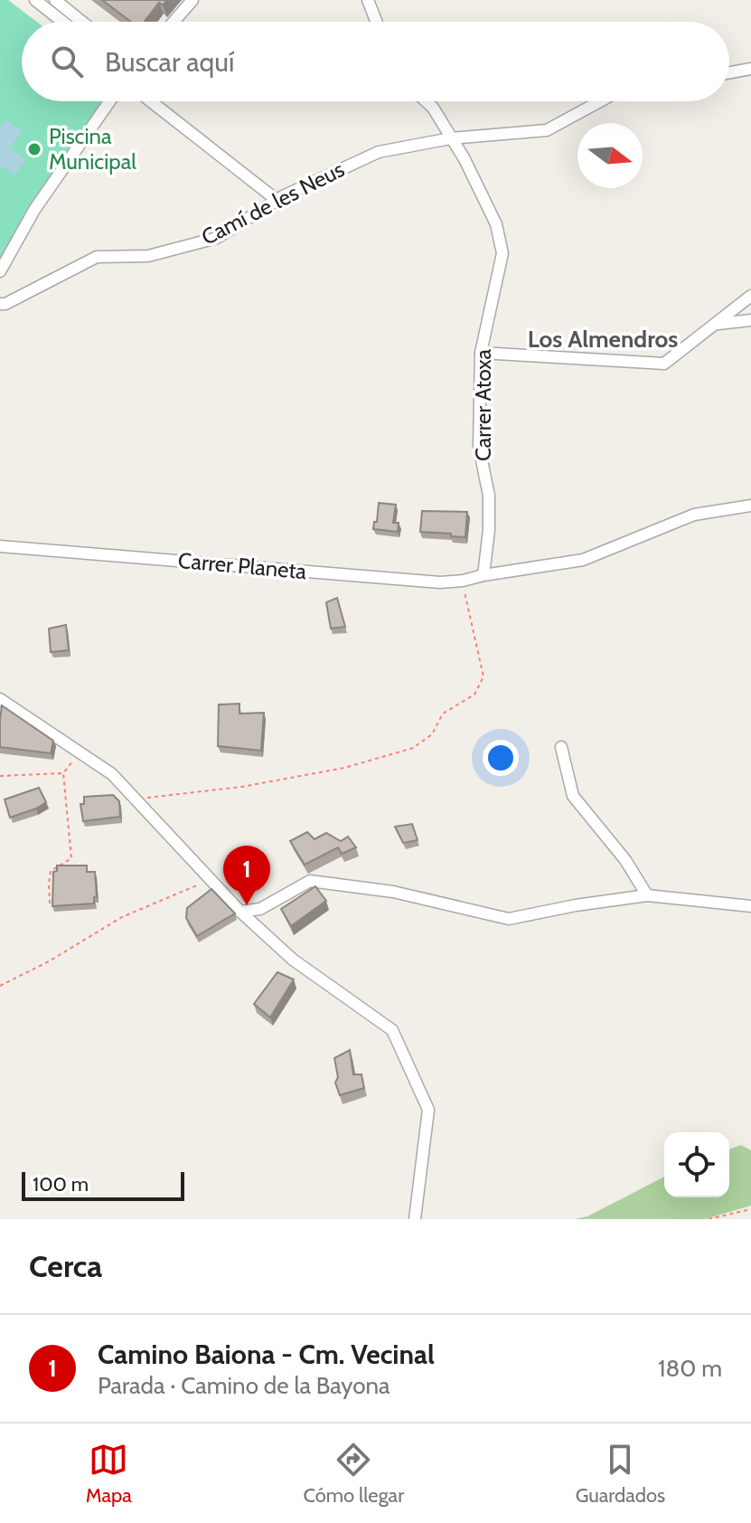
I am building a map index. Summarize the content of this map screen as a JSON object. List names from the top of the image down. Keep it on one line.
{"streets":{"street":["Camí de les Neus","Carrer Atoxa","Carrer Planeta"]},"crossings":[["Camí de les Neus","Carrer Atoxa"],["Carrer Atoxa","Carrer Planeta"]],"districts":["Los Almendros"],"places":["Piscina Municipal"],"scale_bar":"100 m","north":"right","page":{"search":"Buscar aquí","pins":"1","scale":"100 m","heading":"Cerca","list":[{"mark":"1","name":"Camino Baiona - Cm. Vecinal","note":"Parada · Camino de la Bayona","value":"180 m"}],"nav":["Mapa","Cómo llegar","Guardados"]}}
